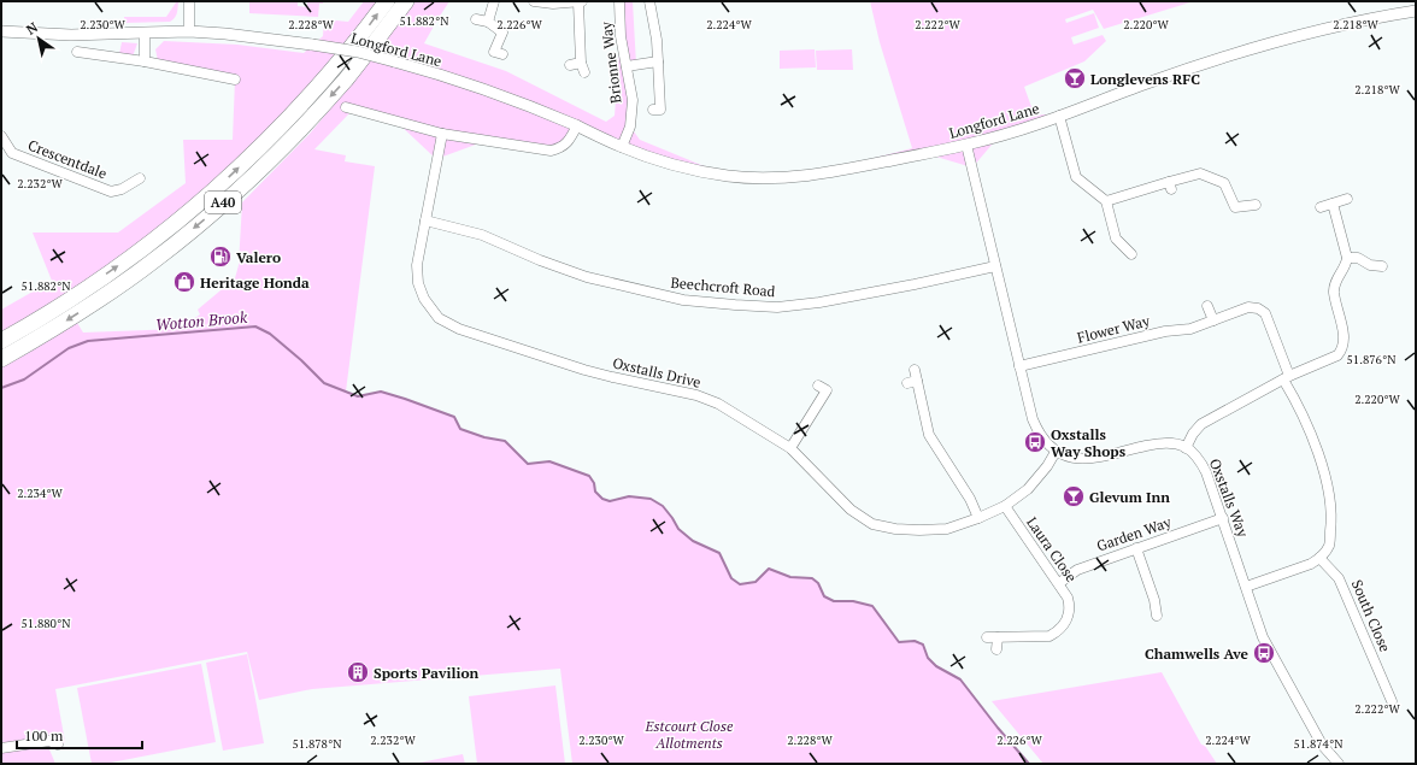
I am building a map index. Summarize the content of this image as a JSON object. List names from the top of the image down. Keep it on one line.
{"streets":{"highway":["A40"],"street":["Longford Lane","Brionne Way","Crescentdale","Beechcroft Road","Flower Way","Oxstalls Drive","Oxstalls Way","Garden Way","Laura Close","South Close"]},"crossings":[["Longford Lane","Brionne Way"],["Beechcroft Road","Oxstalls Drive"],["Flower Way","South Close"],["Oxstalls Drive","Laura Close"],["Oxstalls Way","Garden Way"],["Garden Way","Laura Close"]],"water":["Wotton Brook"],"parks":["Estcourt Close Allotments"],"places":{"bar":["Longlevens RFC","Glevum Inn"],"fuel station":["Valero"],"shop":["Heritage Honda"],"bus stop":["Oxstalls Way Shops","Chamwells Ave"],"building":["Sports Pavilion"]},"scale_bar":"100 m","north":"top left","coordinates":["51.882°N","2.230°W","2.228°W","2.226°W","2.224°W","2.222°W","2.220°W","2.218°W","2.232°W","51.876°N","2.234°W","51.880°N","51.878°N","51.874°N"]}
